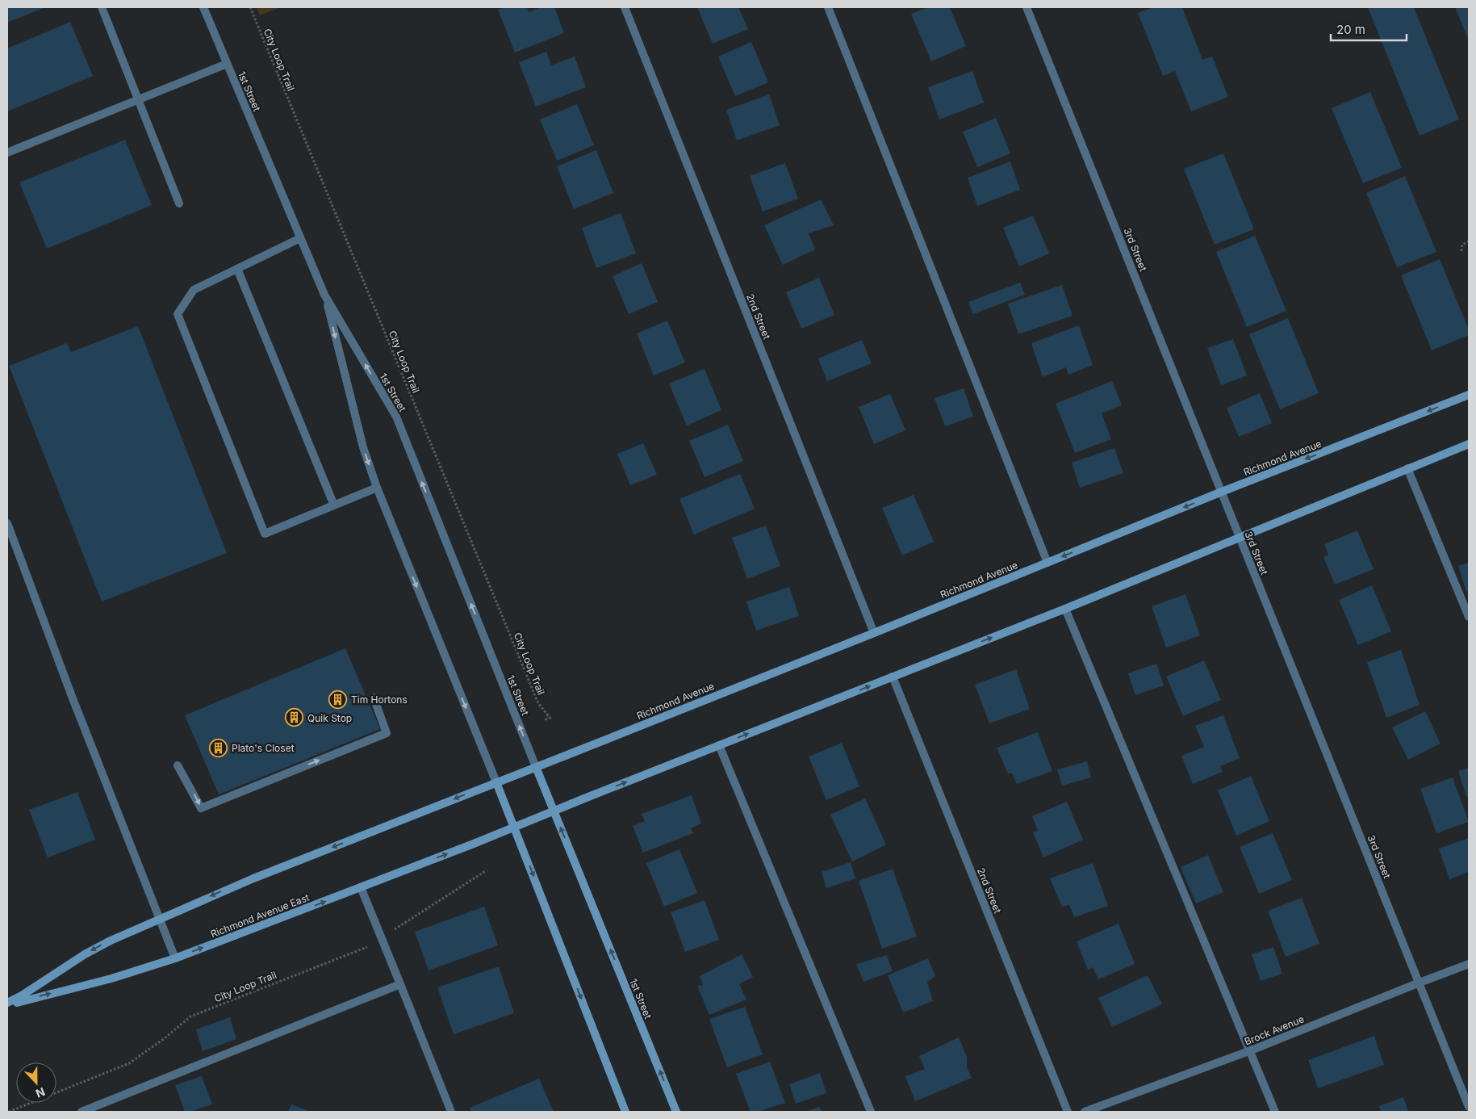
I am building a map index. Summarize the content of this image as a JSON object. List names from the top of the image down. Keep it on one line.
{"streets":{"main road":["1st Street","Richmond Avenue","Richmond Avenue East"],"street":["3rd Street","2nd Street","Brock Avenue"],"path":["City Loop Trail"]},"crossings":[["1st Street","Richmond Avenue"],["1st Street","Richmond Avenue East"],["3rd Street","Richmond Avenue"],["3rd Street","Brock Avenue"],["2nd Street","Richmond Avenue"],["Richmond Avenue","Richmond Avenue East"]],"places":{"building":["Tim Hortons","Quik Stop","Plato's Closet"]},"scale_bar":"20 m","north":"bottom"}
